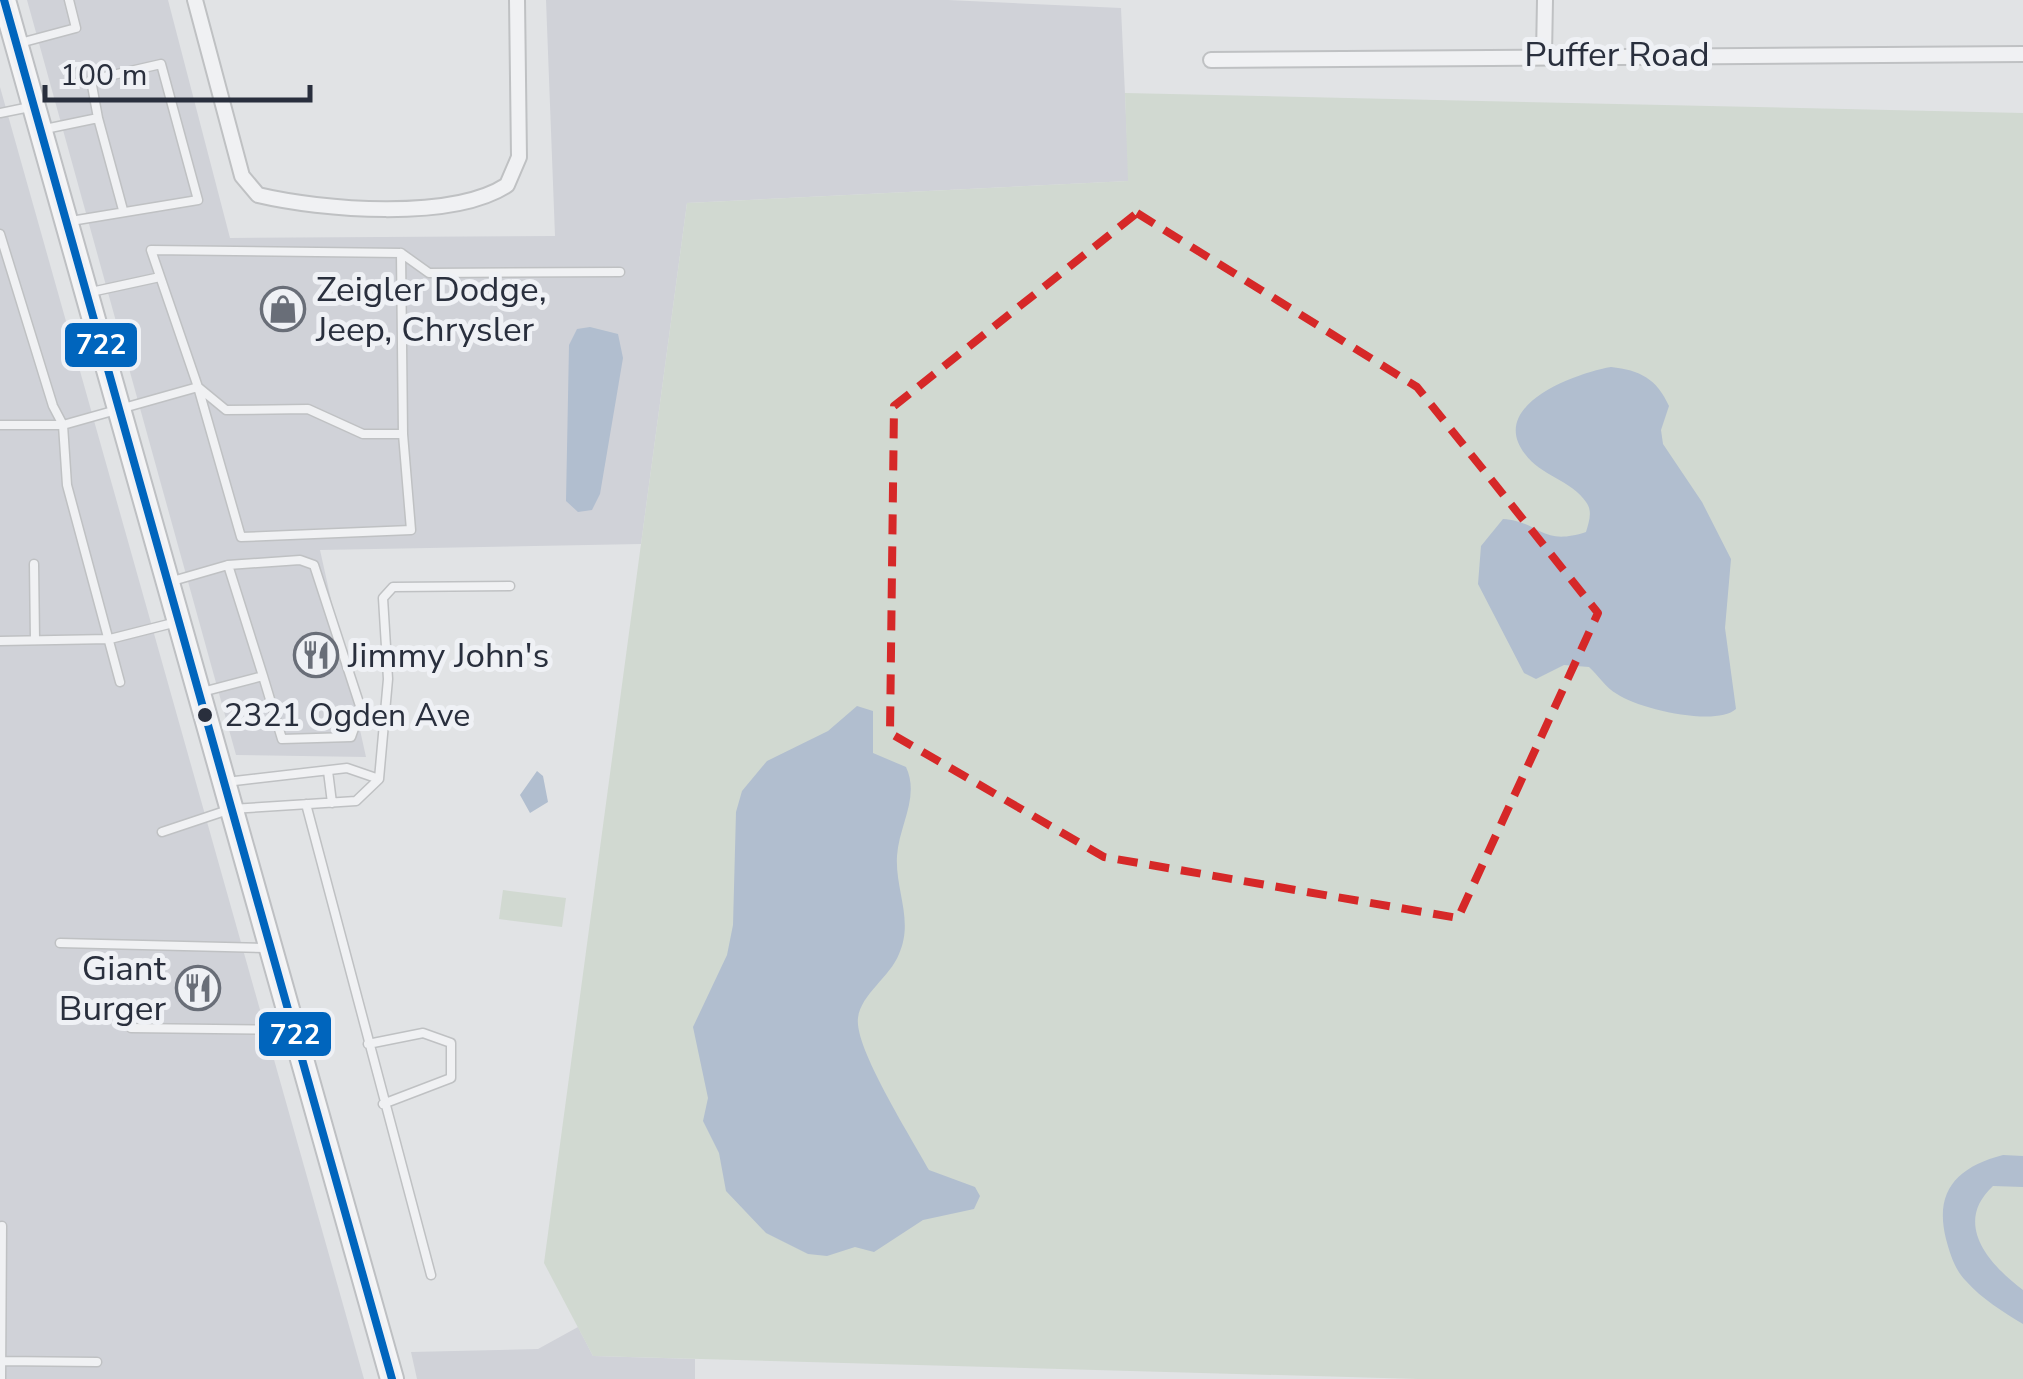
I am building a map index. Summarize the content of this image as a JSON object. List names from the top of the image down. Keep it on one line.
{"streets":{"street":["Puffer Road"]},"places":{"shop":["Zeigler Dodge, Jeep, Chrysler"],"restaurant":["Jimmy John's","Giant Burger"],"other":["2321 Ogden Ave"]},"lines":["transit line 722"],"scale_bar":"100 m"}
